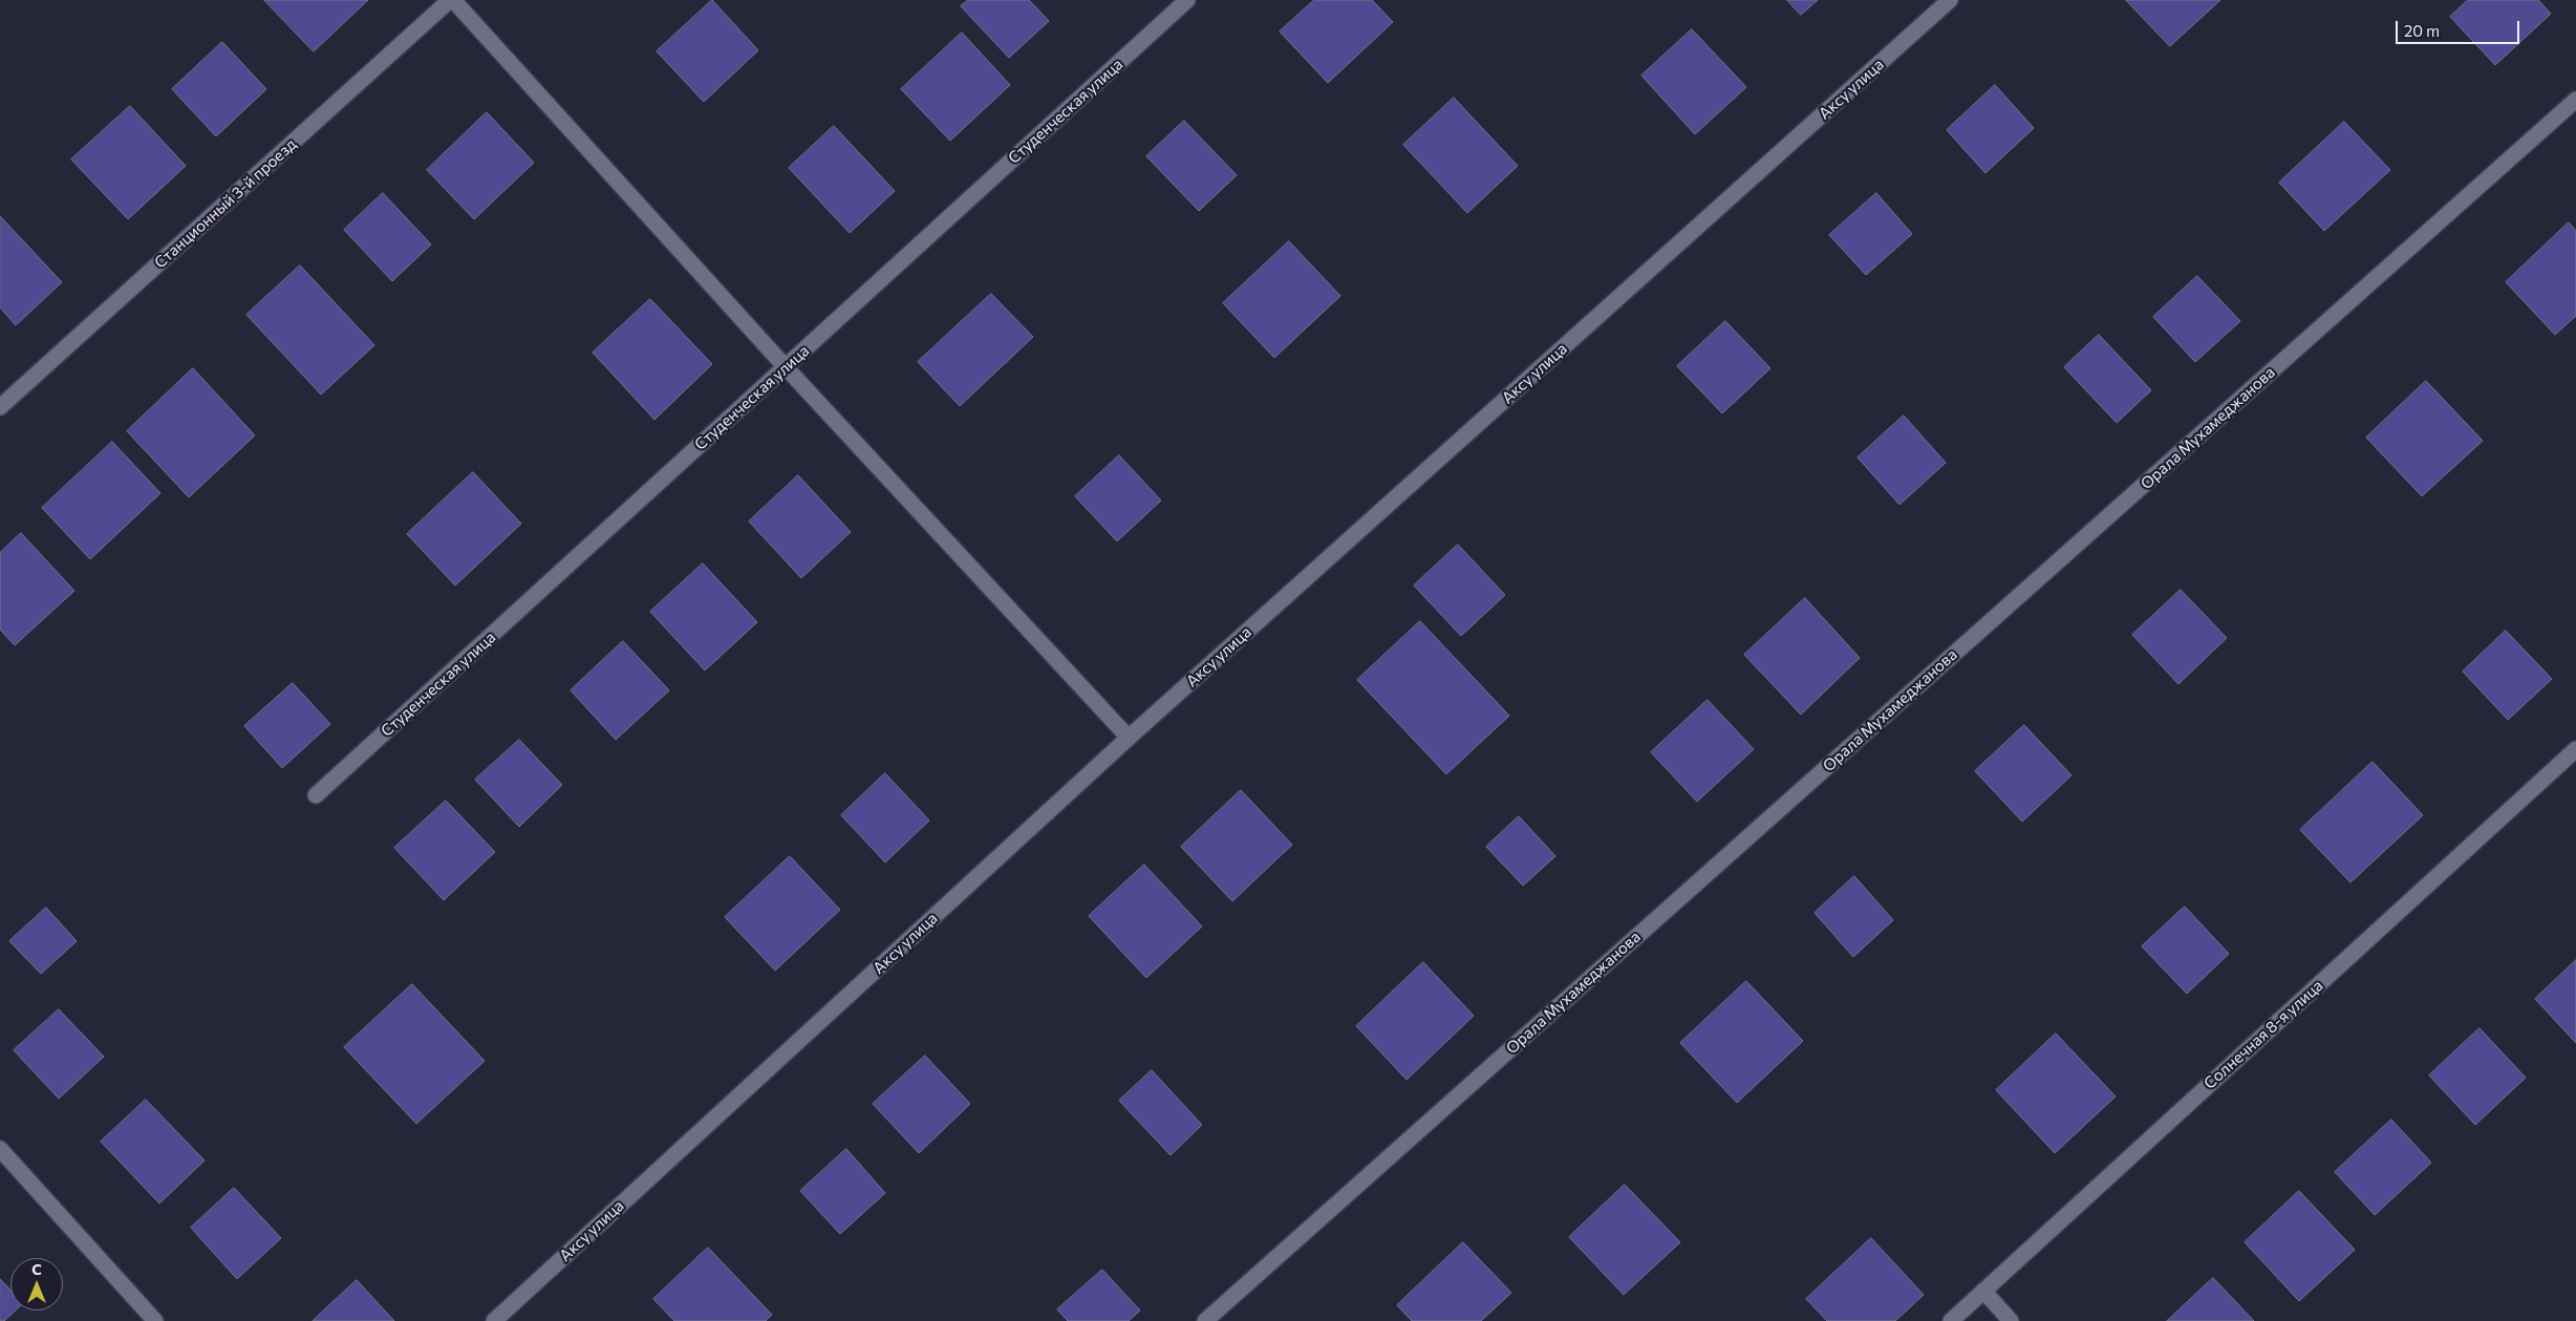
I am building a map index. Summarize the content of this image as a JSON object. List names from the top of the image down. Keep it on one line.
{"streets":{"street":["Аксу улица","Студенческая улица","Станционный 3-й проезд","Орала Мухамеджанова","Солнечная 8-я улица"]},"scale_bar":"20 m","north":"top"}
